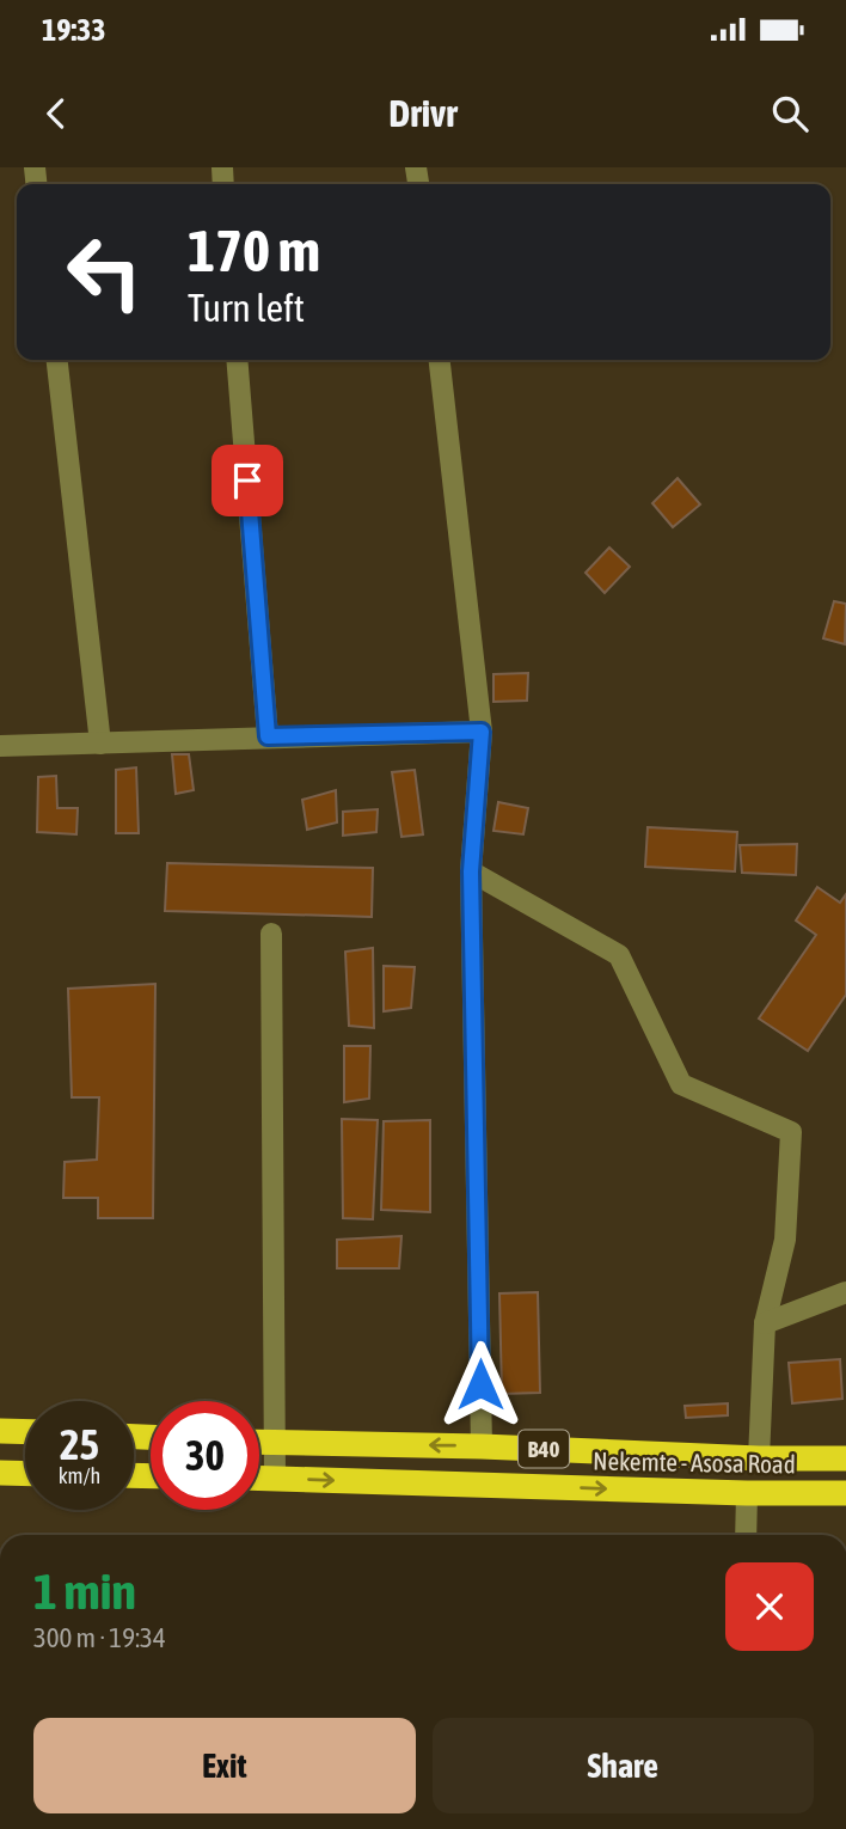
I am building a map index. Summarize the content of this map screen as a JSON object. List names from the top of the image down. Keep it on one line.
{"streets":{"highway":["B40","Nekemte - Asosa Road"]},"page":{"status":"19:33","header":"Drivr","turn":["170 m","Turn left"],"speed":"25 km/h","limit":"30","heading":["1 min","300 m · 19:34"],"buttons":["Exit","Share"]}}
